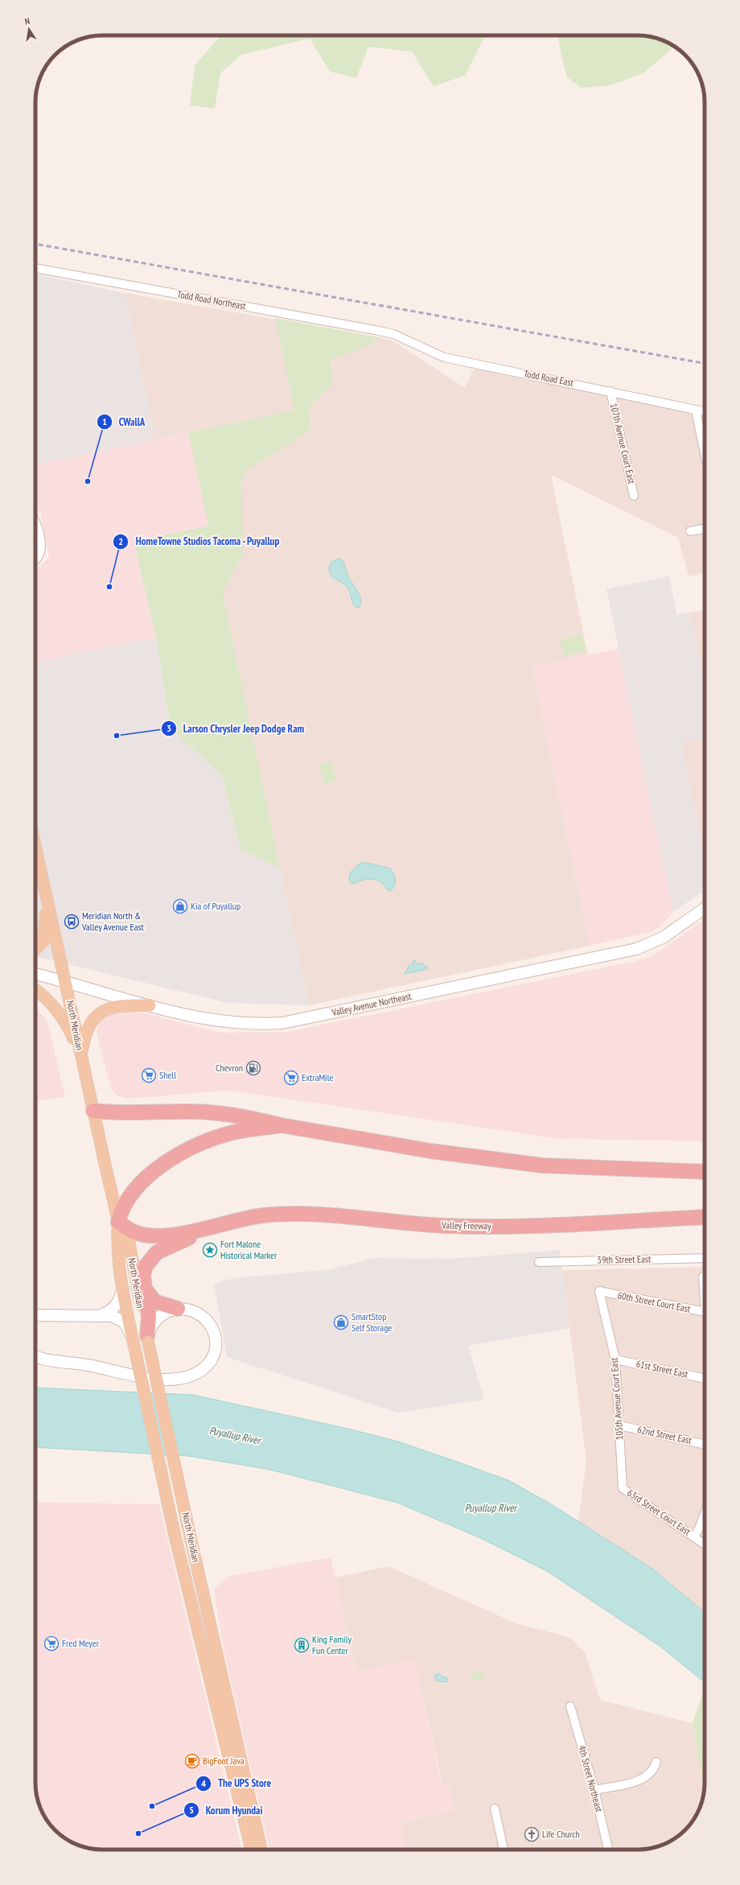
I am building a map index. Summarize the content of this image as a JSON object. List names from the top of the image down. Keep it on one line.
{"streets":{"highway":["Valley Freeway"],"main road":["Valley Avenue Northeast","North Meridian"],"street":["Todd Road Northeast","Todd Road East","107th Avenue Court East","59th Street East","60th Street Court East","61st Street East","105th Avenue Court East","62nd Street East","63rd Street Court East","4th Street Northeast"]},"crossings":[["Todd Road Northeast","Todd Road East"],["Todd Road East","107th Avenue Court East"],["Valley Avenue Northeast","North Meridian"],["60th Street Court East","105th Avenue Court East"],["61st Street East","105th Avenue Court East"],["105th Avenue Court East","62nd Street East"],["105th Avenue Court East","63rd Street Court East"]],"water":["Puyallup River"],"places":{"other":["CWallA","HomeTowne Studios Tacoma - Puyallup","Larson Chrysler Jeep Dodge Ram","The UPS Store","Korum Hyundai"],"shop":["Kia of Puyallup","SmartStop Self Storage"],"bus stop":["Meridian North & Valley Avenue East"],"fuel station":["Chevron"],"supermarket":["Shell","ExtraMile","Fred Meyer"],"place":["Fort Malone Historical Marker"],"building":["King Family Fun Center"],"cafe":["BigFoot Java"],"church":["Life Church"]},"north":"top"}
